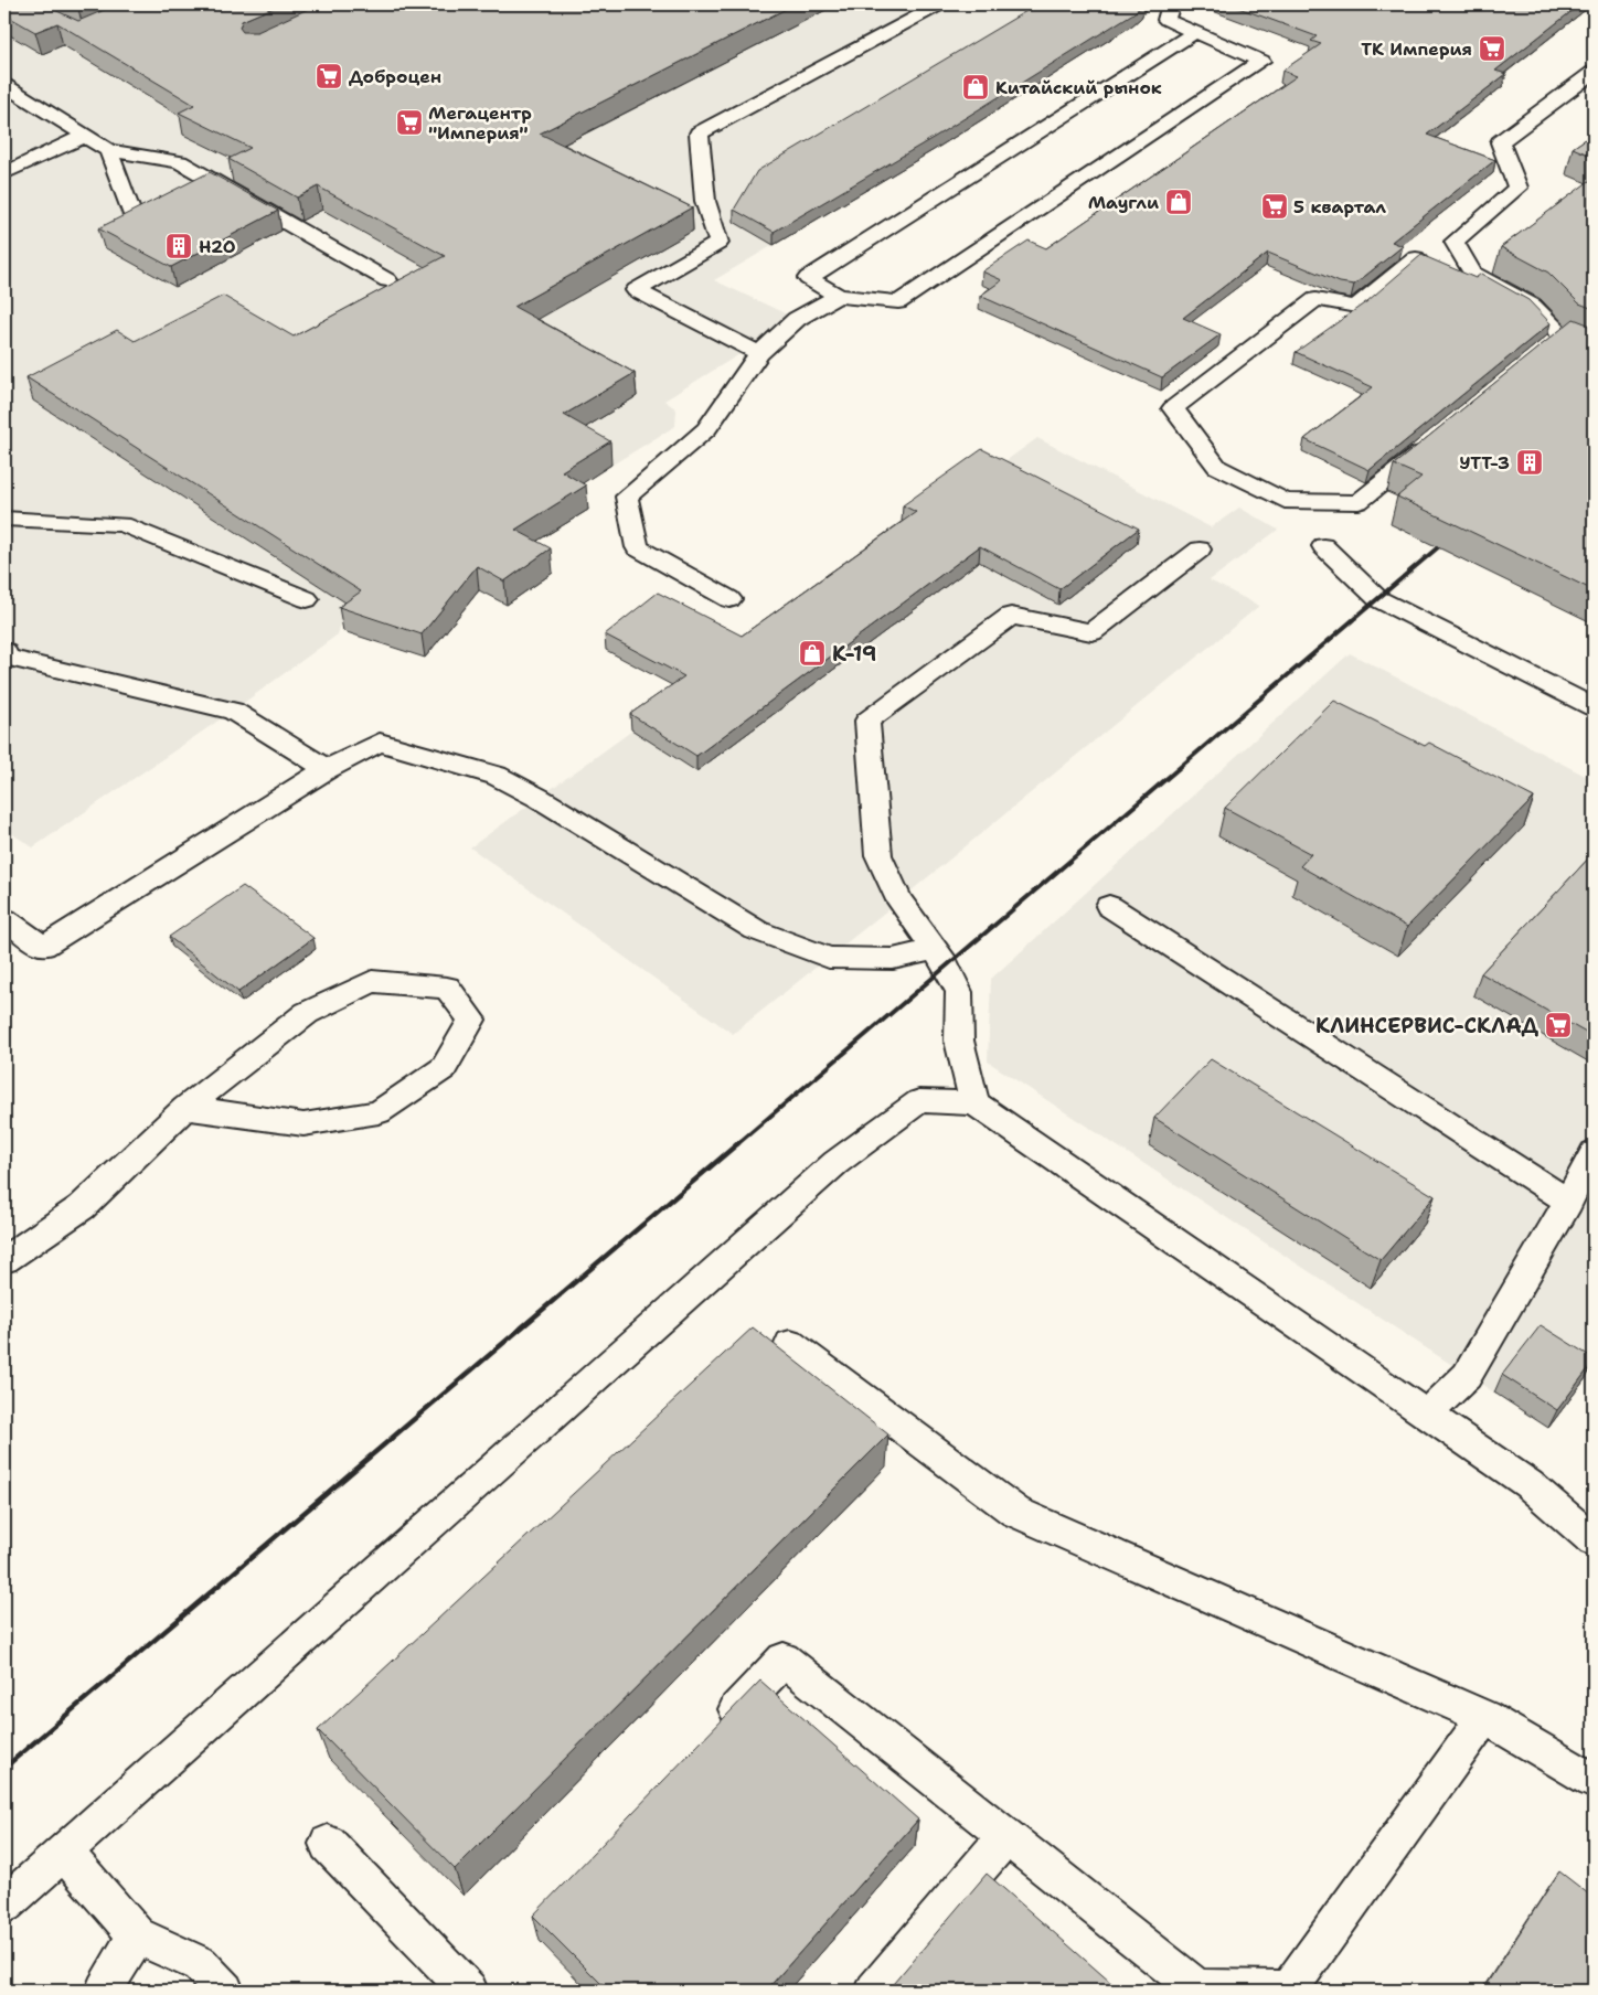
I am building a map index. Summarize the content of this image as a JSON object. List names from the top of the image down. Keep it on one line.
{"places":{"supermarket":["ТК Империя","Доброцен","Мегацентр \"Империя\"","5 квартал","КЛИНСЕРВИС-СКЛАД"],"shop":["Китайский рынок","Маугли","К-19"],"building":["H2O","УТТ-3"]}}
